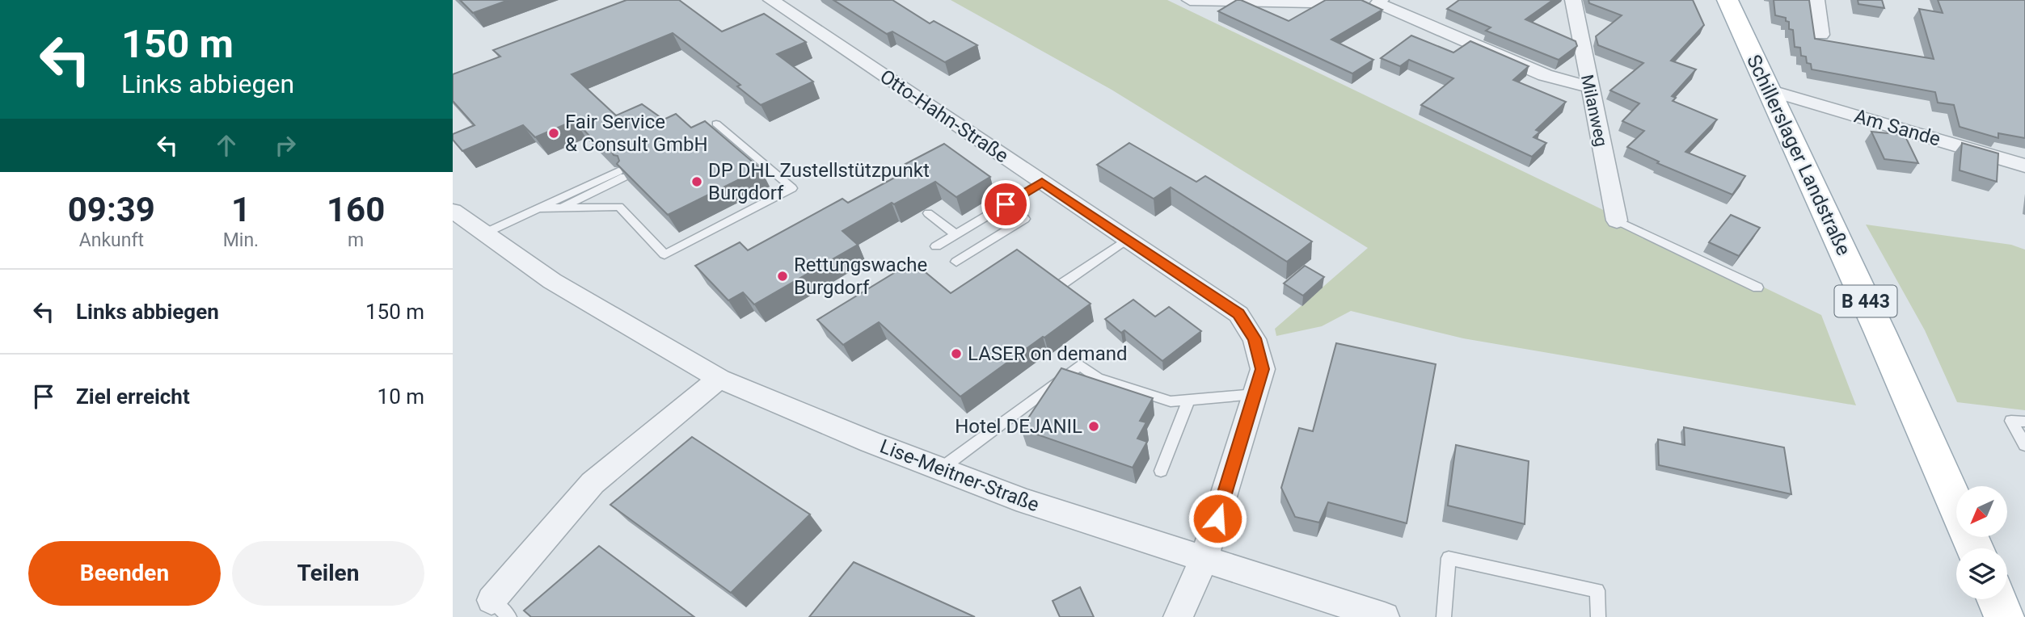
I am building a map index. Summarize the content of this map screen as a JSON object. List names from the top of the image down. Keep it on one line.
{"streets":{"main road":["Schillerslager Landstraße","B 443"],"street":["Milanweg","Otto-Hahn-Straße","Am Sande","Lise-Meitner-Straße"]},"crossings":[["Otto-Hahn-Straße","Lise-Meitner-Straße"],["Am Sande","Schillerslager Landstraße"]],"places":["Fair Service & Consult GmbH","DP DHL Zustellstützpunkt Burgdorf","Rettungswache Burgdorf","LASER on demand","Hotel DEJANIL"],"north":"bottom left","page":{"turn":["150 m","Links abbiegen"],"eta":["09:39","Ankunft","1","Min.","160","m"],"list":[{"name":"Links abbiegen","value":"150 m"},{"name":"Ziel erreicht","value":"10 m"}],"buttons":["Beenden","Teilen"]}}
